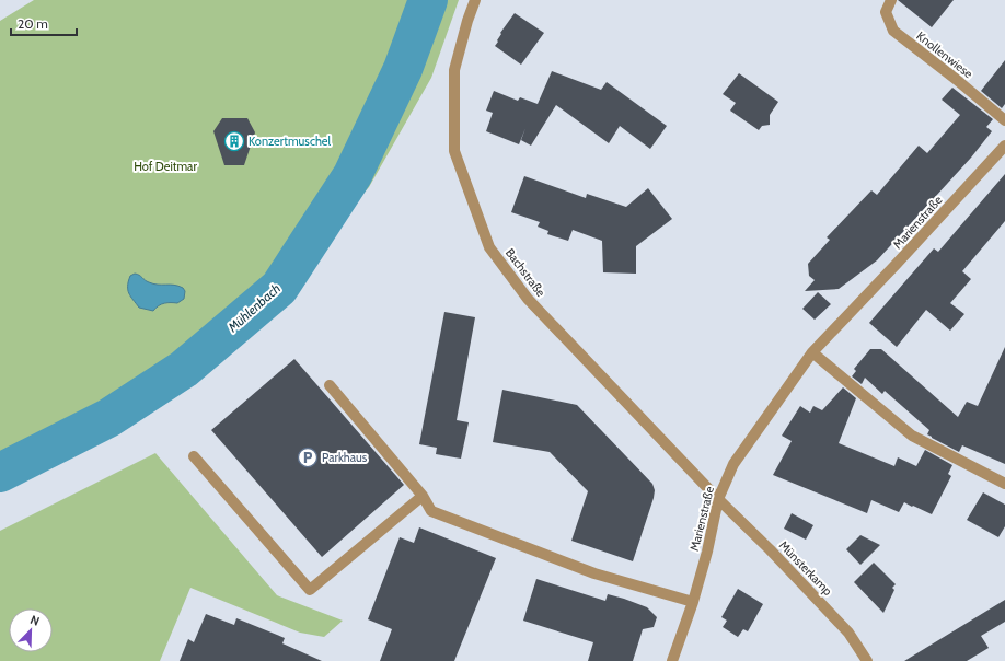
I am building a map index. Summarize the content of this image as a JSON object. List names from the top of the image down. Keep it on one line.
{"streets":{"street":["Knollenwiese","Marienstraße","Bachstraße","Münsterkamp"]},"crossings":[["Marienstraße","Bachstraße"],["Marienstraße","Münsterkamp"],["Bachstraße","Münsterkamp"]],"water":["Mühlenbach"],"parks":["Hof Deitmar"],"places":{"building":["Konzertmuschel"],"parking":["Parkhaus"]},"scale_bar":"20 m","north":"top right"}
